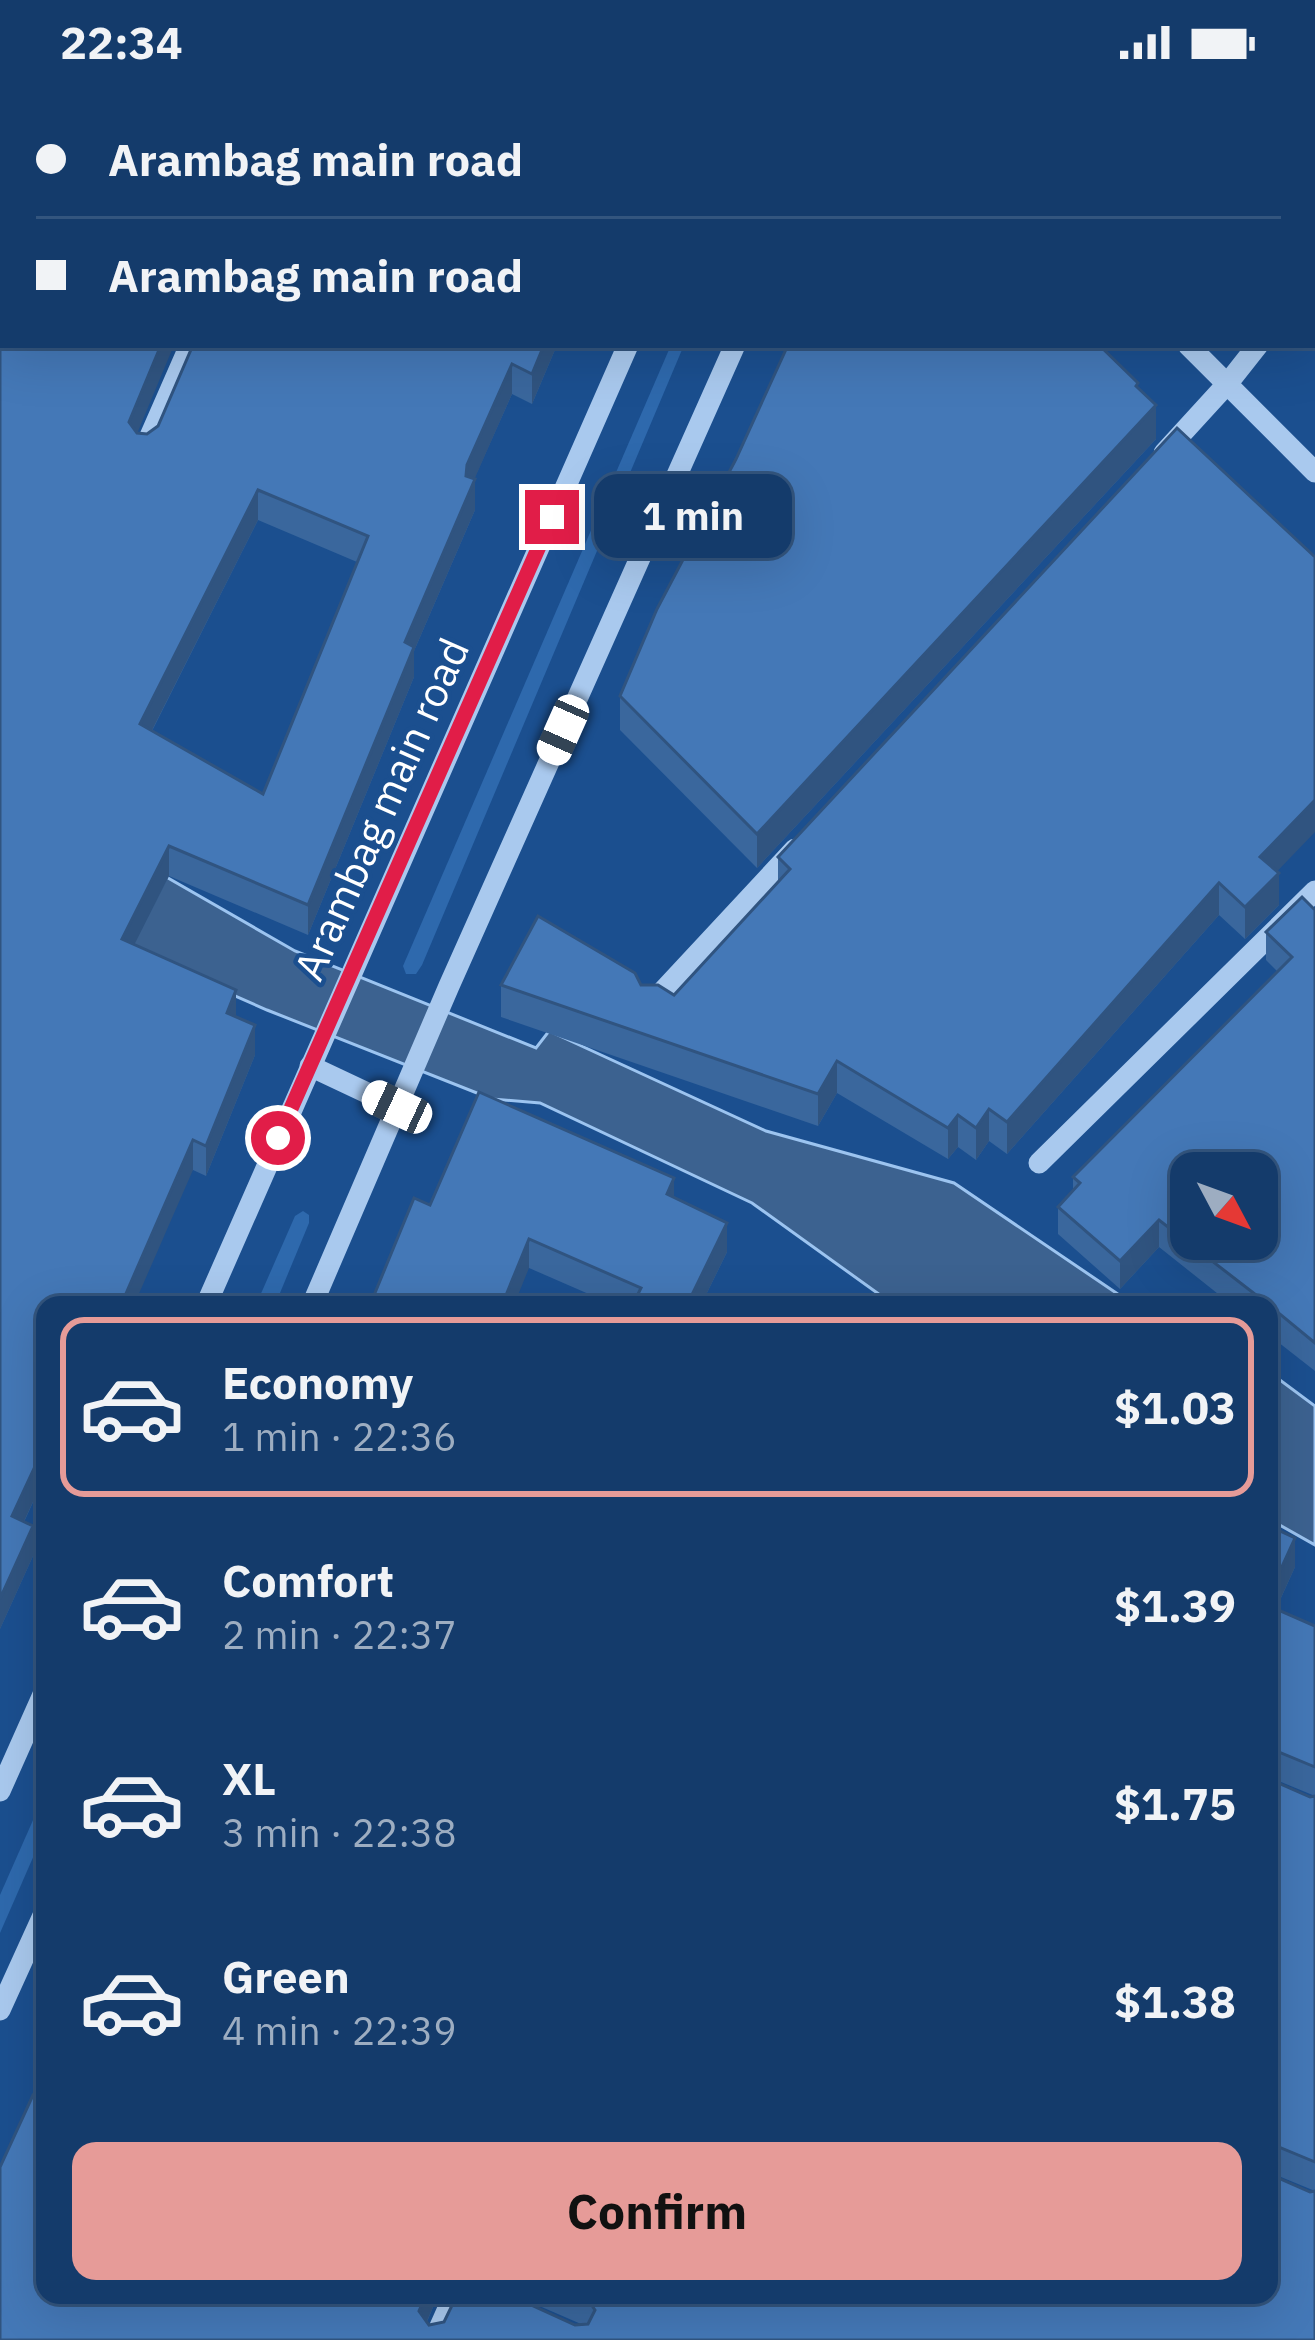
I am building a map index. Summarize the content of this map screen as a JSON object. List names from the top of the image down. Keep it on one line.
{"streets":{"street":["Arambag main road"]},"north":"bottom right","page":{"status":"22:34","banner":["Arambag main road","Arambag main road"],"bubble":"1 min","list":[{"name":"Economy","note":"1 min · 22:36","value":"$1.03"},{"name":"Comfort","note":"2 min · 22:37","value":"$1.39"},{"name":"XL","note":"3 min · 22:38","value":"$1.75"},{"name":"Green","note":"4 min · 22:39","value":"$1.38"}],"buttons":"Confirm"}}
